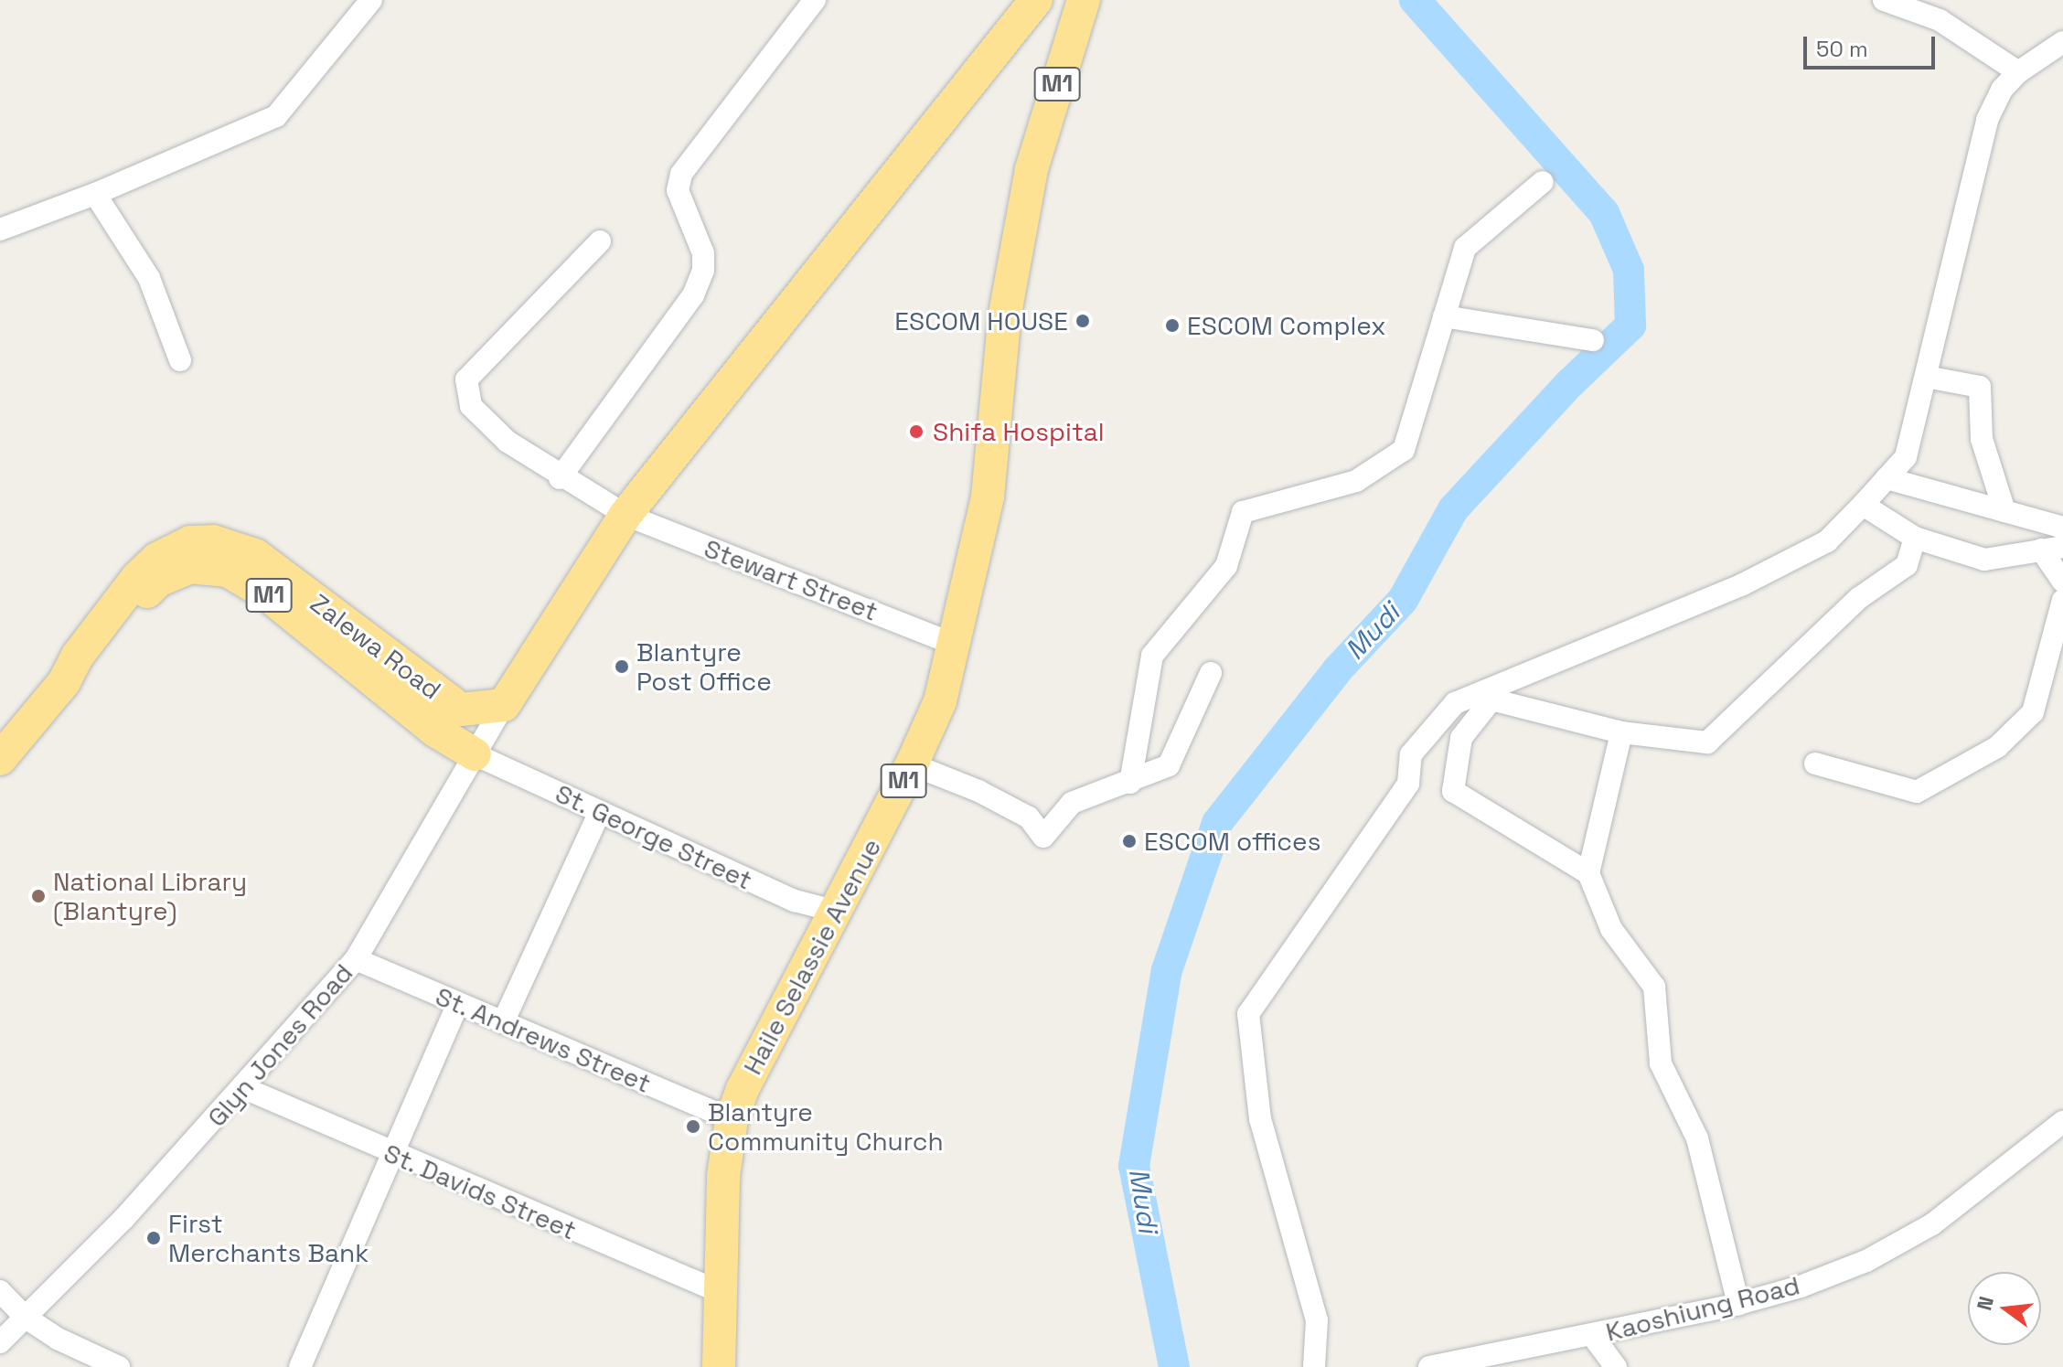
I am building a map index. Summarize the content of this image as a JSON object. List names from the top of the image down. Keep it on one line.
{"streets":{"highway":["M1","Zalewa Road","Haile Selassie Avenue"],"street":["Stewart Street","St. George Street","St. Andrews Street","Glyn Jones Road","St. Davids Street","Kaoshiung Road"]},"crossings":[["M1","Stewart Street"],["M1","Zalewa Road"],["M1","Glyn Jones Road"],["Stewart Street","Haile Selassie Avenue"],["Zalewa Road","St. George Street"],["Zalewa Road","Glyn Jones Road"],["St. George Street","Haile Selassie Avenue"],["St. George Street","Glyn Jones Road"],["Haile Selassie Avenue","St. Andrews Street"],["Haile Selassie Avenue","St. Davids Street"],["St. Andrews Street","Glyn Jones Road"],["Glyn Jones Road","St. Davids Street"]],"water":["Mudi"],"places":["ESCOM HOUSE","ESCOM Complex","Shifa Hospital","Blantyre Post Office","ESCOM offices","National Library (Blantyre)","Blantyre Community Church","First Merchants Bank"],"scale_bar":"50 m","north":"left"}
